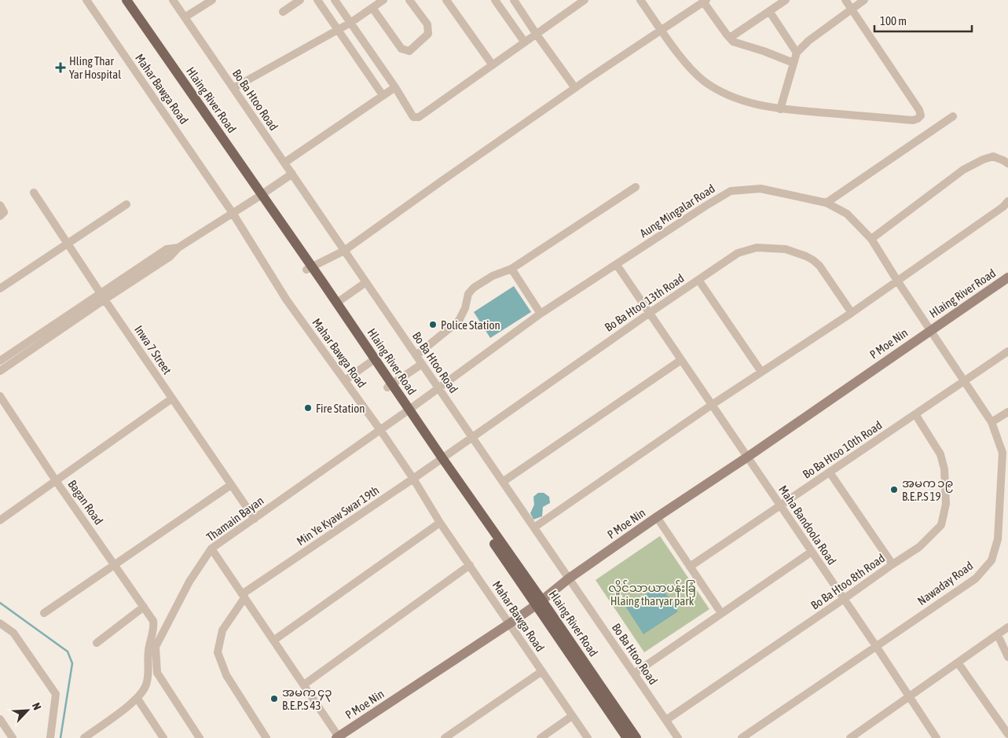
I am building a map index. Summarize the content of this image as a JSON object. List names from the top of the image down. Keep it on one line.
{"streets":{"main road":["Hlaing River Road"],"street":["Mahar Bawga Road","Bo Ba Htoo Road","Aung Mingalar Road","Bo Ba Htoo 13th Road","P Moe Nin","Inwa 7 Street","Bo Ba Htoo 10th Road","Bagan Road","Min Ye Kyaw Swar 19th","Thamain Bayan","Maha Bandoola Road","Bo Ba Htoo 8th Road","Nawaday Road"]},"crossings":[["Mahar Bawga Road","P Moe Nin"],["Mahar Bawga Road","Min Ye Kyaw Swar 19th"],["Mahar Bawga Road","Thamain Bayan"],["Hlaing River Road","Aung Mingalar Road"],["Hlaing River Road","Bo Ba Htoo 13th Road"],["Hlaing River Road","P Moe Nin"],["Hlaing River Road","Min Ye Kyaw Swar 19th"],["Hlaing River Road","Thamain Bayan"],["Hlaing River Road","Nawaday Road"],["Bo Ba Htoo Road","Aung Mingalar Road"],["Bo Ba Htoo Road","Bo Ba Htoo 13th Road"],["Bo Ba Htoo Road","P Moe Nin"],["Bo Ba Htoo Road","Bo Ba Htoo 8th Road"],["Aung Mingalar Road","P Moe Nin"],["Aung Mingalar Road","Thamain Bayan"],["Aung Mingalar Road","Maha Bandoola Road"],["Aung Mingalar Road","Nawaday Road"],["Bo Ba Htoo 13th Road","Min Ye Kyaw Swar 19th"],["Bo Ba Htoo 13th Road","Maha Bandoola Road"],["P Moe Nin","Maha Bandoola Road"],["P Moe Nin","Nawaday Road"],["Inwa 7 Street","Thamain Bayan"],["Bo Ba Htoo 10th Road","Maha Bandoola Road"],["Bo Ba Htoo 10th Road","Bo Ba Htoo 8th Road"],["Bo Ba Htoo 10th Road","Nawaday Road"],["Maha Bandoola Road","Bo Ba Htoo 8th Road"],["Maha Bandoola Road","Nawaday Road"]],"parks":["လှိုင်သာယာပန်းခြံ Hlaing tharyar park"],"places":{"health":["Hling Thar Yar Hospital"],"other":["Police Station","Fire Station","အမက ၁၉ B.E.P.S 19","အမက ၄၃ B.E.P.S 43"]},"scale_bar":"100 m","north":"top right"}
